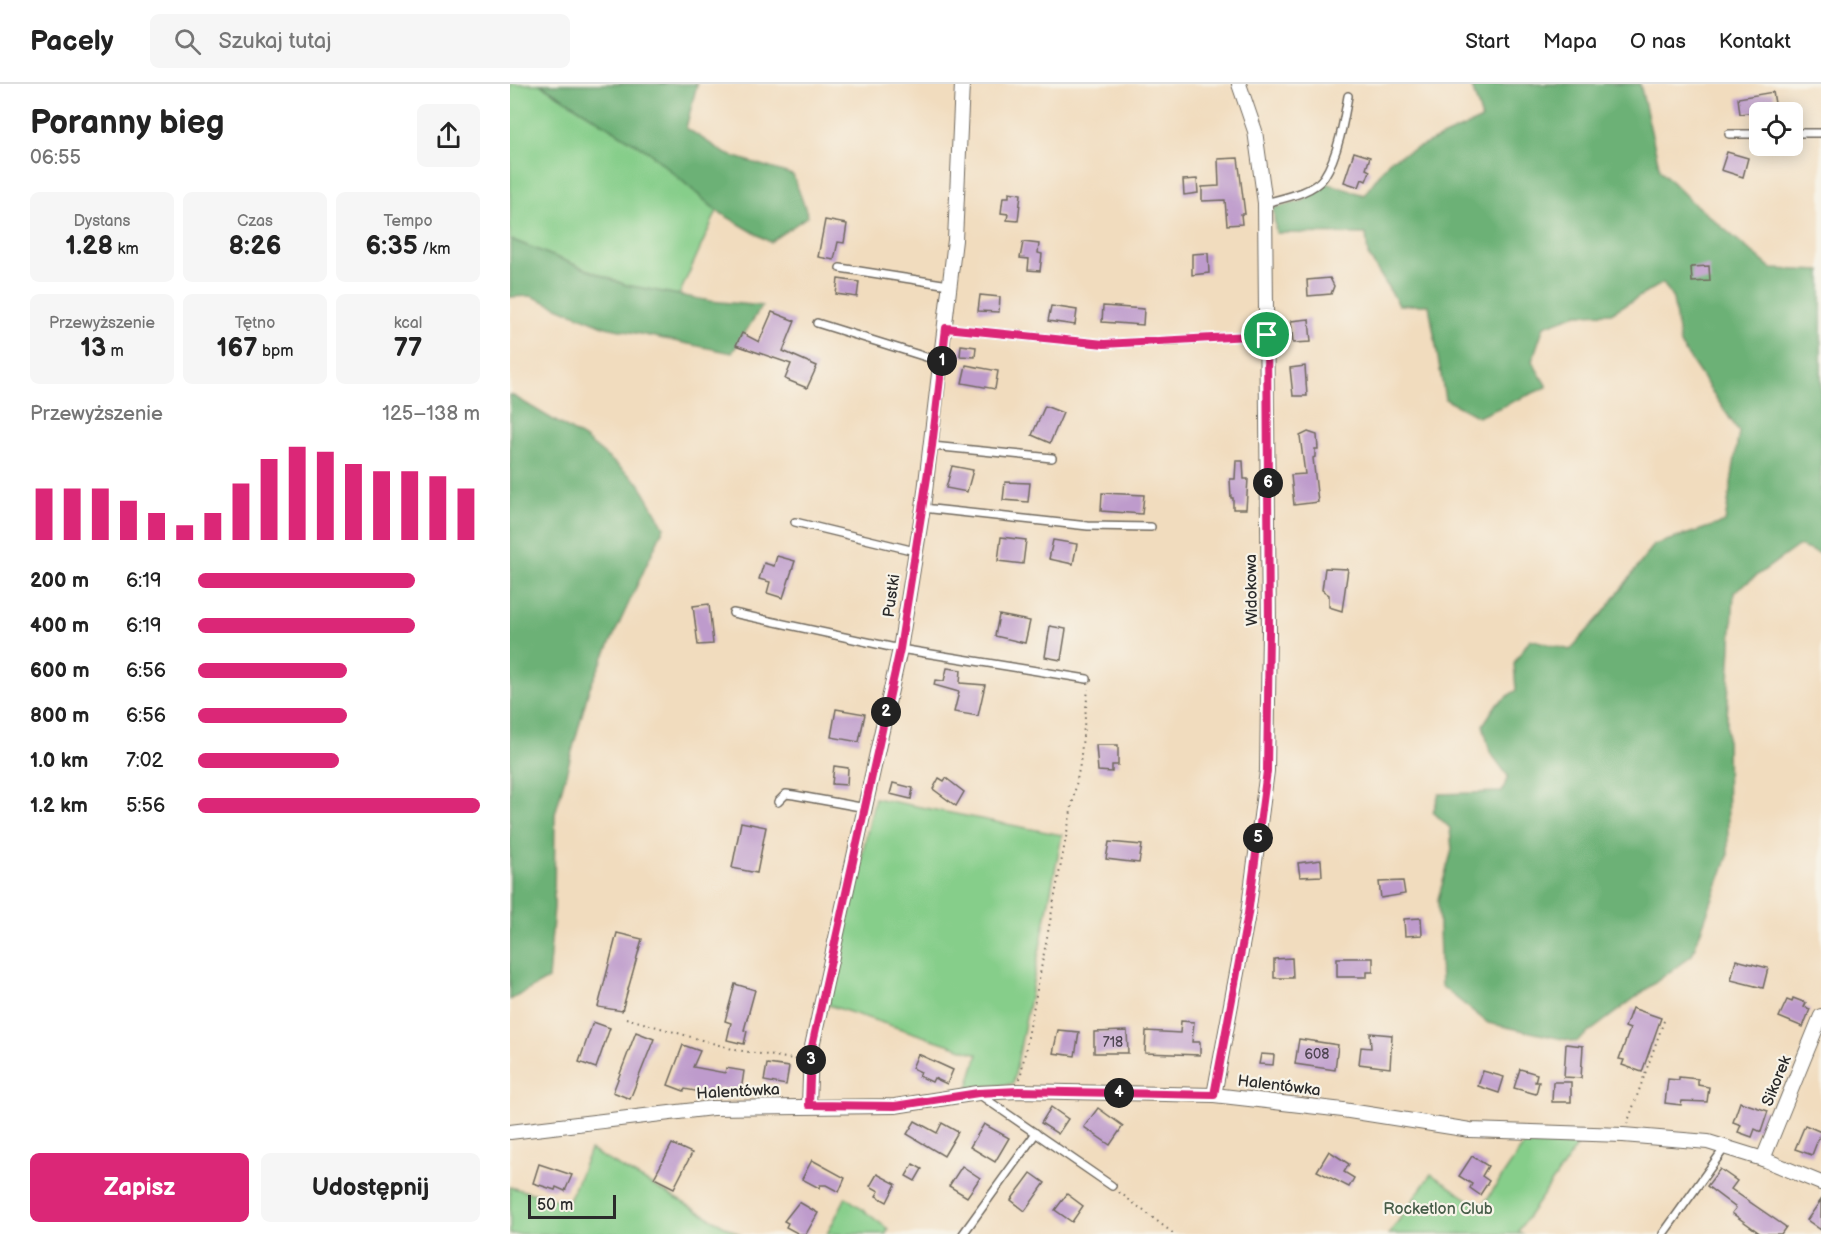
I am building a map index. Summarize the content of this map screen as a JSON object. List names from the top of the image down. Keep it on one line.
{"streets":{"street":["Widokowa","Pustki","Sikorek","Halentówka"]},"crossings":[["Widokowa","Halentówka"],["Pustki","Halentówka"],["Sikorek","Halentówka"]],"parks":["Rocketlon Club"],"house_numbers":["718","608"],"scale_bar":"50 m","page":{"header":"Pacely","search":"Szukaj tutaj","nav":["Start","Mapa","O nas","Kontakt"],"heading":["Poranny bieg","06:55"],"stats":[["Dystans","1.28 km"],["Czas","8:26"],["Tempo","6:35 /km"],["Przewyższenie","13 m"],["Tętno","167 bpm"],["kcal","77"]],"pins":["1","6","2","5","3","4"],"chart":["Przewyższenie","125–138 m"],"list":[{"name":"200 m","note":"6:19"},{"name":"400 m","note":"6:19"},{"name":"600 m","note":"6:56"},{"name":"800 m","note":"6:56"},{"name":"1.0 km","note":"7:02"},{"name":"1.2 km","note":"5:56"}],"buttons":["Zapisz","Udostępnij"],"scale":"50 m"}}
